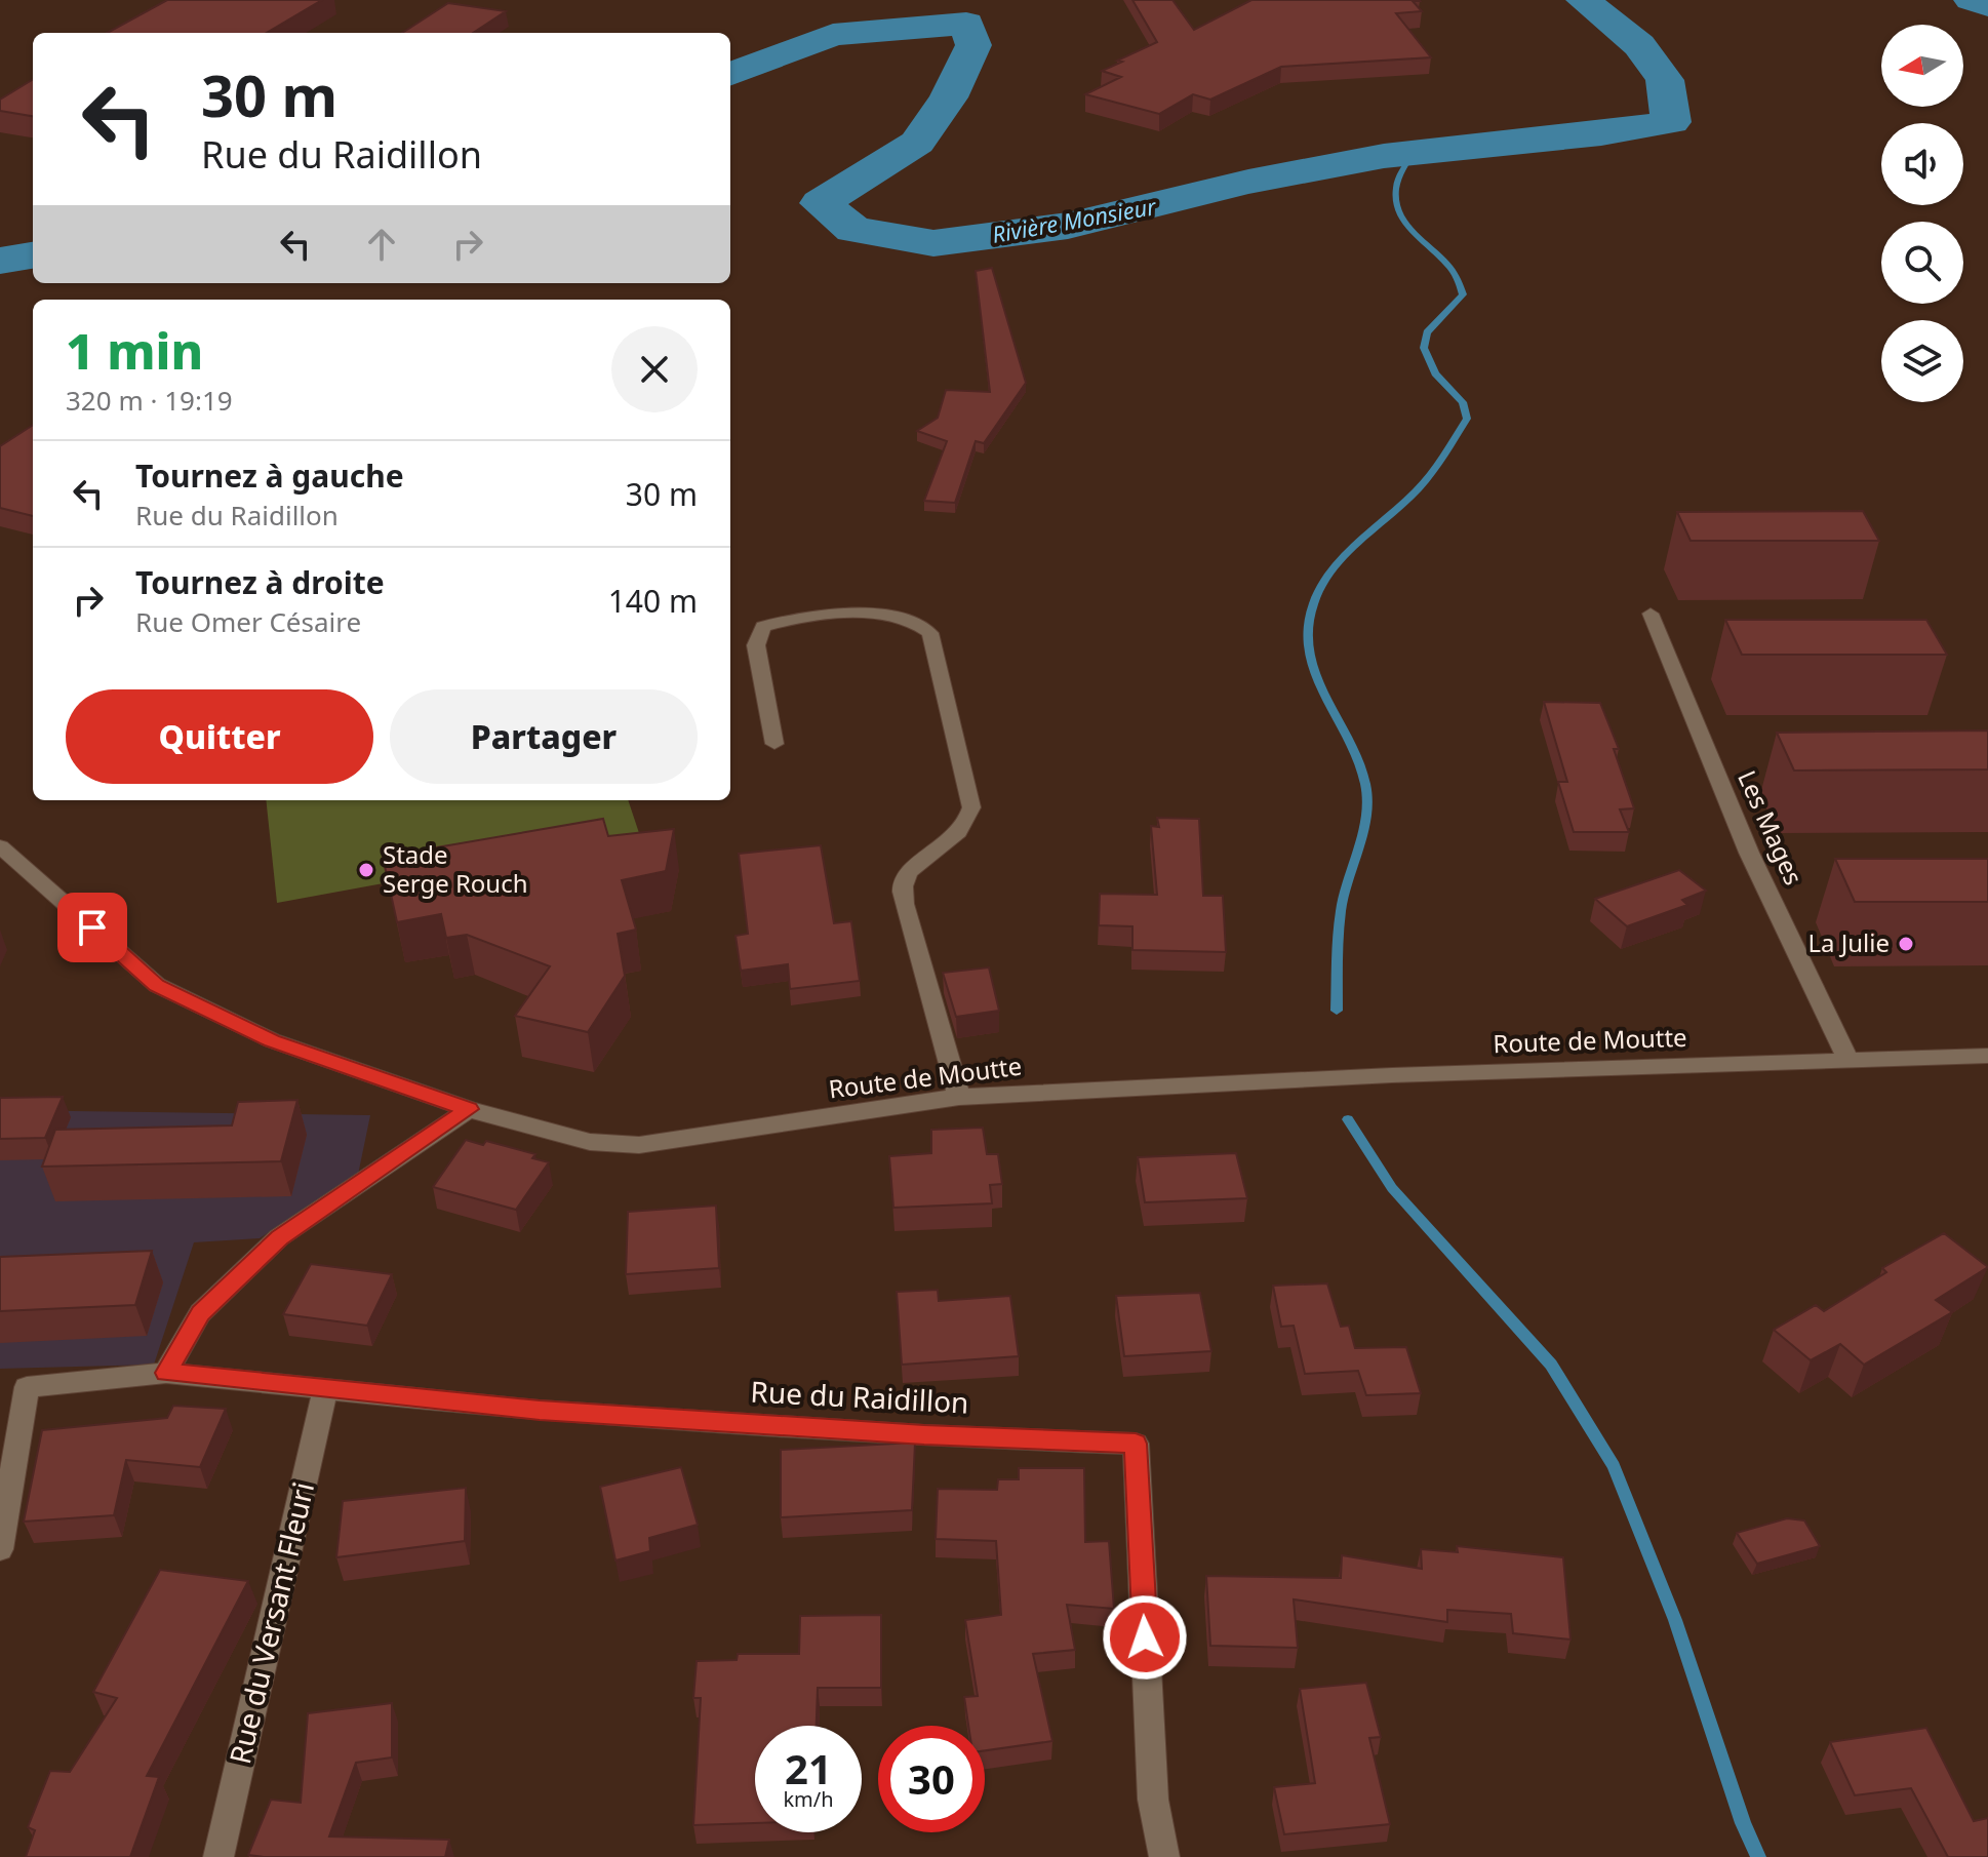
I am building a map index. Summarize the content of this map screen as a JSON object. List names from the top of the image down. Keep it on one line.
{"streets":{"street":["Les Mages","Route de Moutte","Rue du Raidillon","Rue du Versant Fleuri"]},"crossings":[["Les Mages","Route de Moutte"],["Rue du Raidillon","Rue du Versant Fleuri"]],"water":["Rivière Monsieur"],"places":["Stade Serge Rouch","La Julie"],"north":"left","page":{"turn":["30 m","Rue du Raidillon"],"heading":["1 min","320 m · 19:19"],"list":[{"name":"Tournez à gauche","note":"Rue du Raidillon","value":"30 m"},{"name":"Tournez à droite","note":"Rue Omer Césaire","value":"140 m"}],"buttons":["Quitter","Partager"],"speed":"21 km/h","limit":"30"}}
